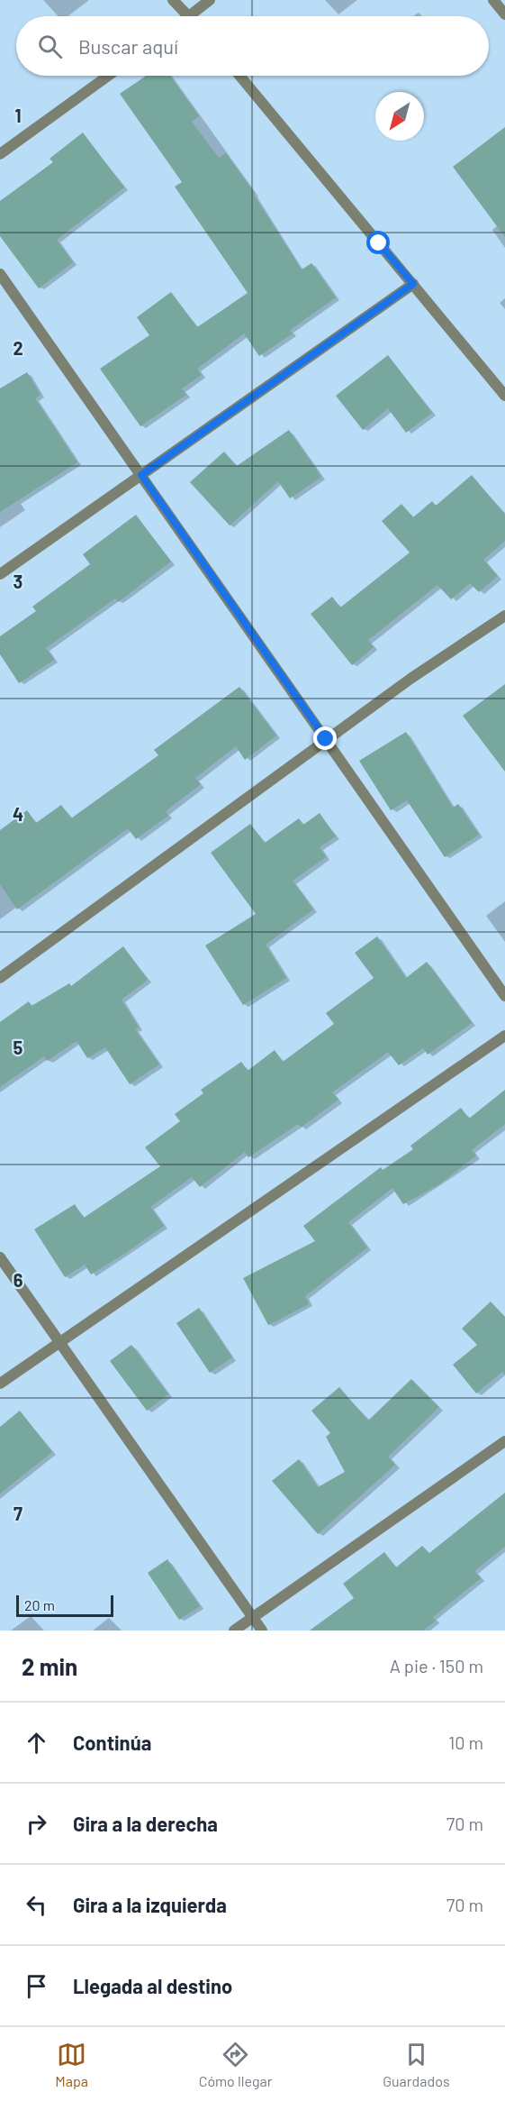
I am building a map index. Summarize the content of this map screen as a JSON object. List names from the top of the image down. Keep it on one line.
{"scale_bar":"20 m","north":"bottom left","page":{"search":"Buscar aquí","scale":"20 m","heading":["2 min","A pie · 150 m"],"list":[["Continúa","10 m"],["Gira a la derecha","70 m"],["Gira a la izquierda","70 m"],"Llegada al destino"],"nav":["Mapa","Cómo llegar","Guardados"]},"grid":{"rows":["1","2","3","4","5","6","7"]}}
